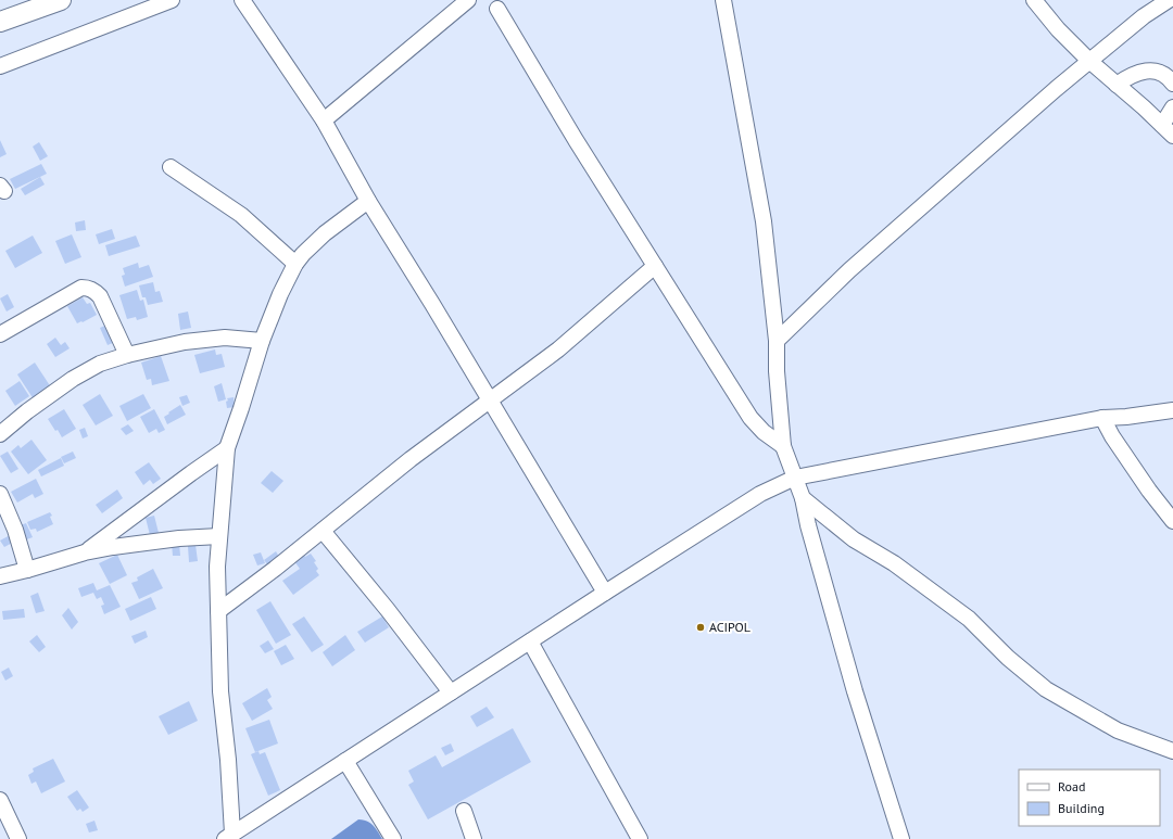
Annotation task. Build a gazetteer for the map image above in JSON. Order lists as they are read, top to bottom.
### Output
{
  "places": ["ACIPOL"],
  "legend": ["Road", "Building"]
}
